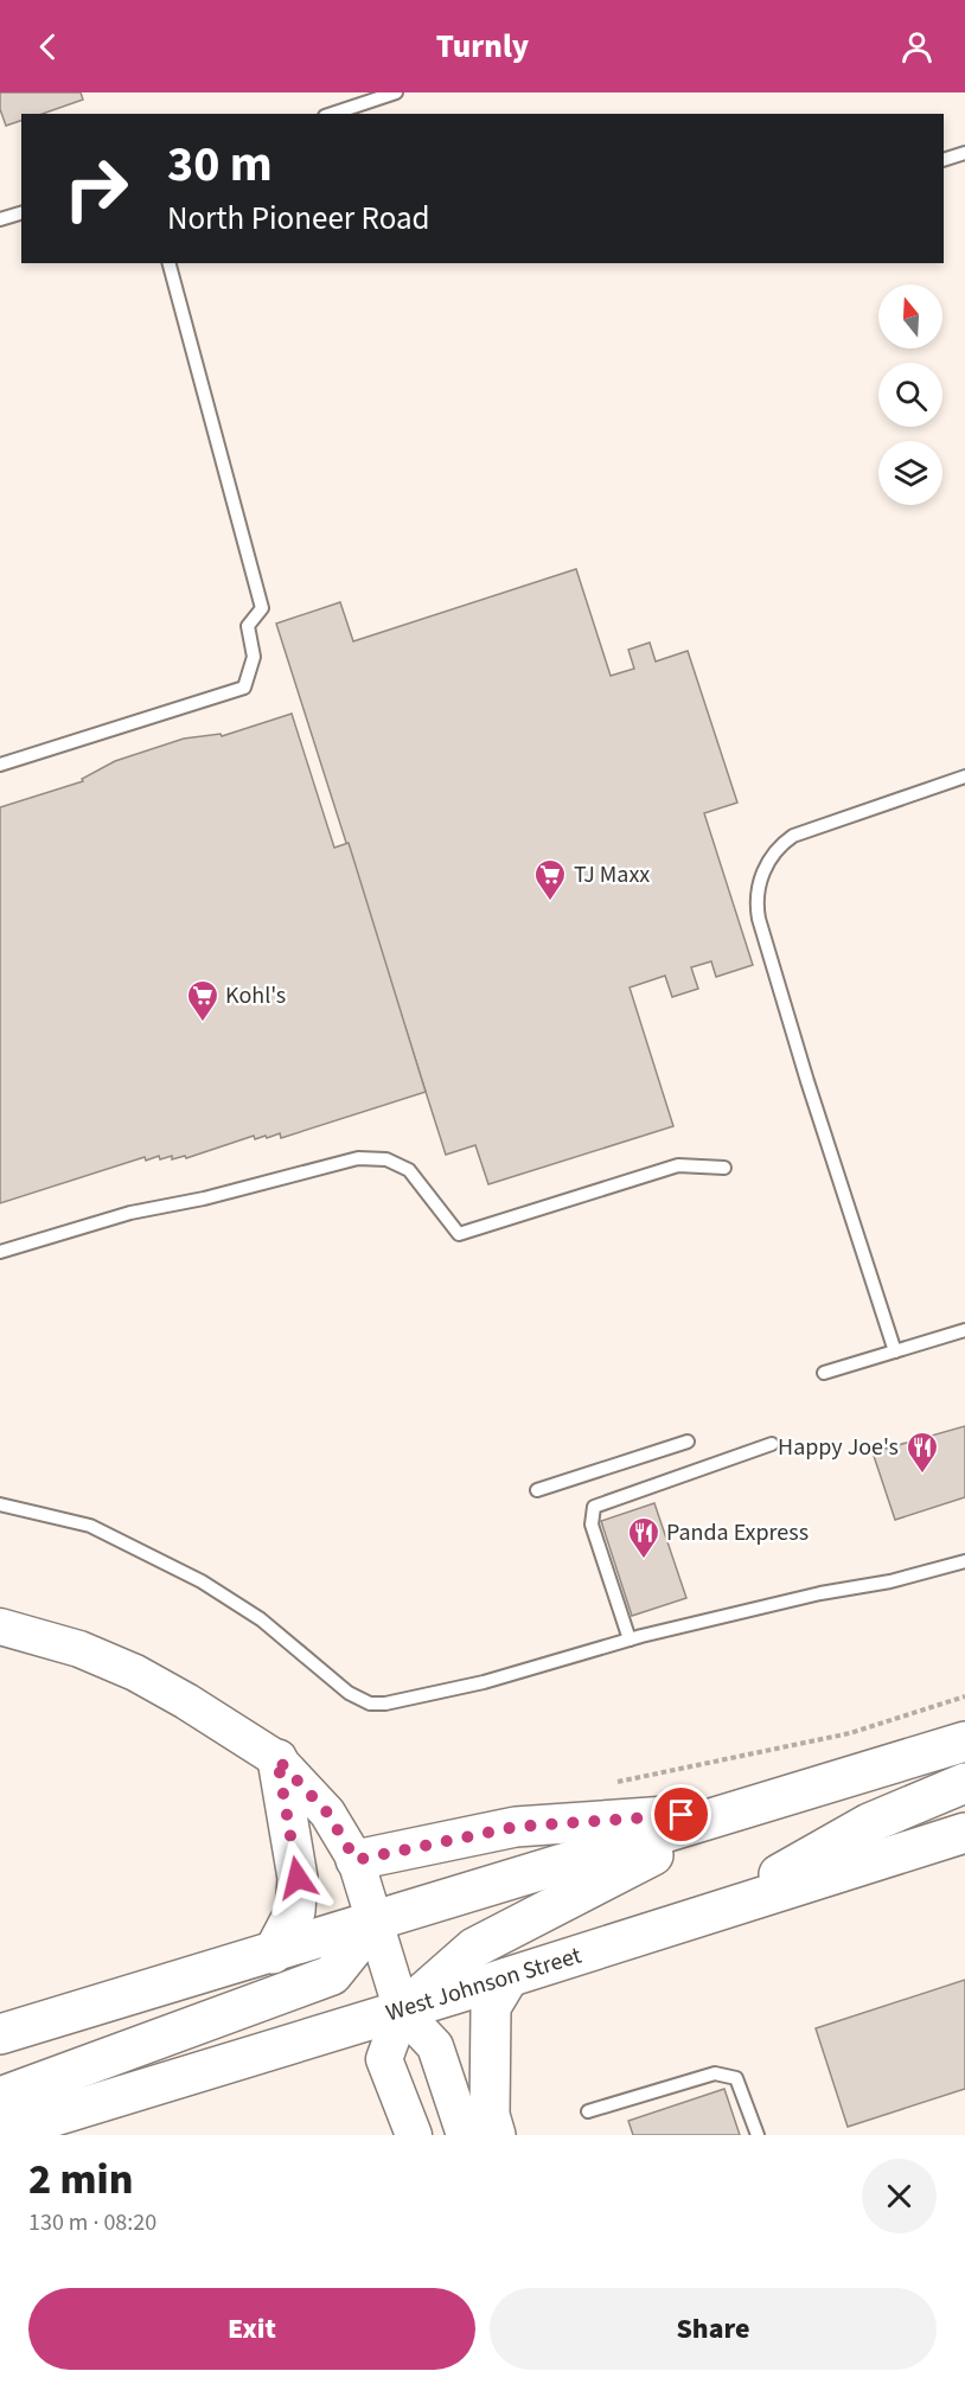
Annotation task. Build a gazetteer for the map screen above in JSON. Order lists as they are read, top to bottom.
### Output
{
  "streets": {
    "main road": ["West Johnson Street"]
  },
  "places": {
    "supermarket": ["TJ Maxx", "Kohl's"],
    "restaurant": ["Happy Joe's", "Panda Express"]
  },
  "north": "top",
  "page": {
    "header": "Turnly",
    "turn": ["30 m", "North Pioneer Road"],
    "heading": ["2 min", "130 m · 08:20"],
    "buttons": ["Exit", "Share"]
  }
}
